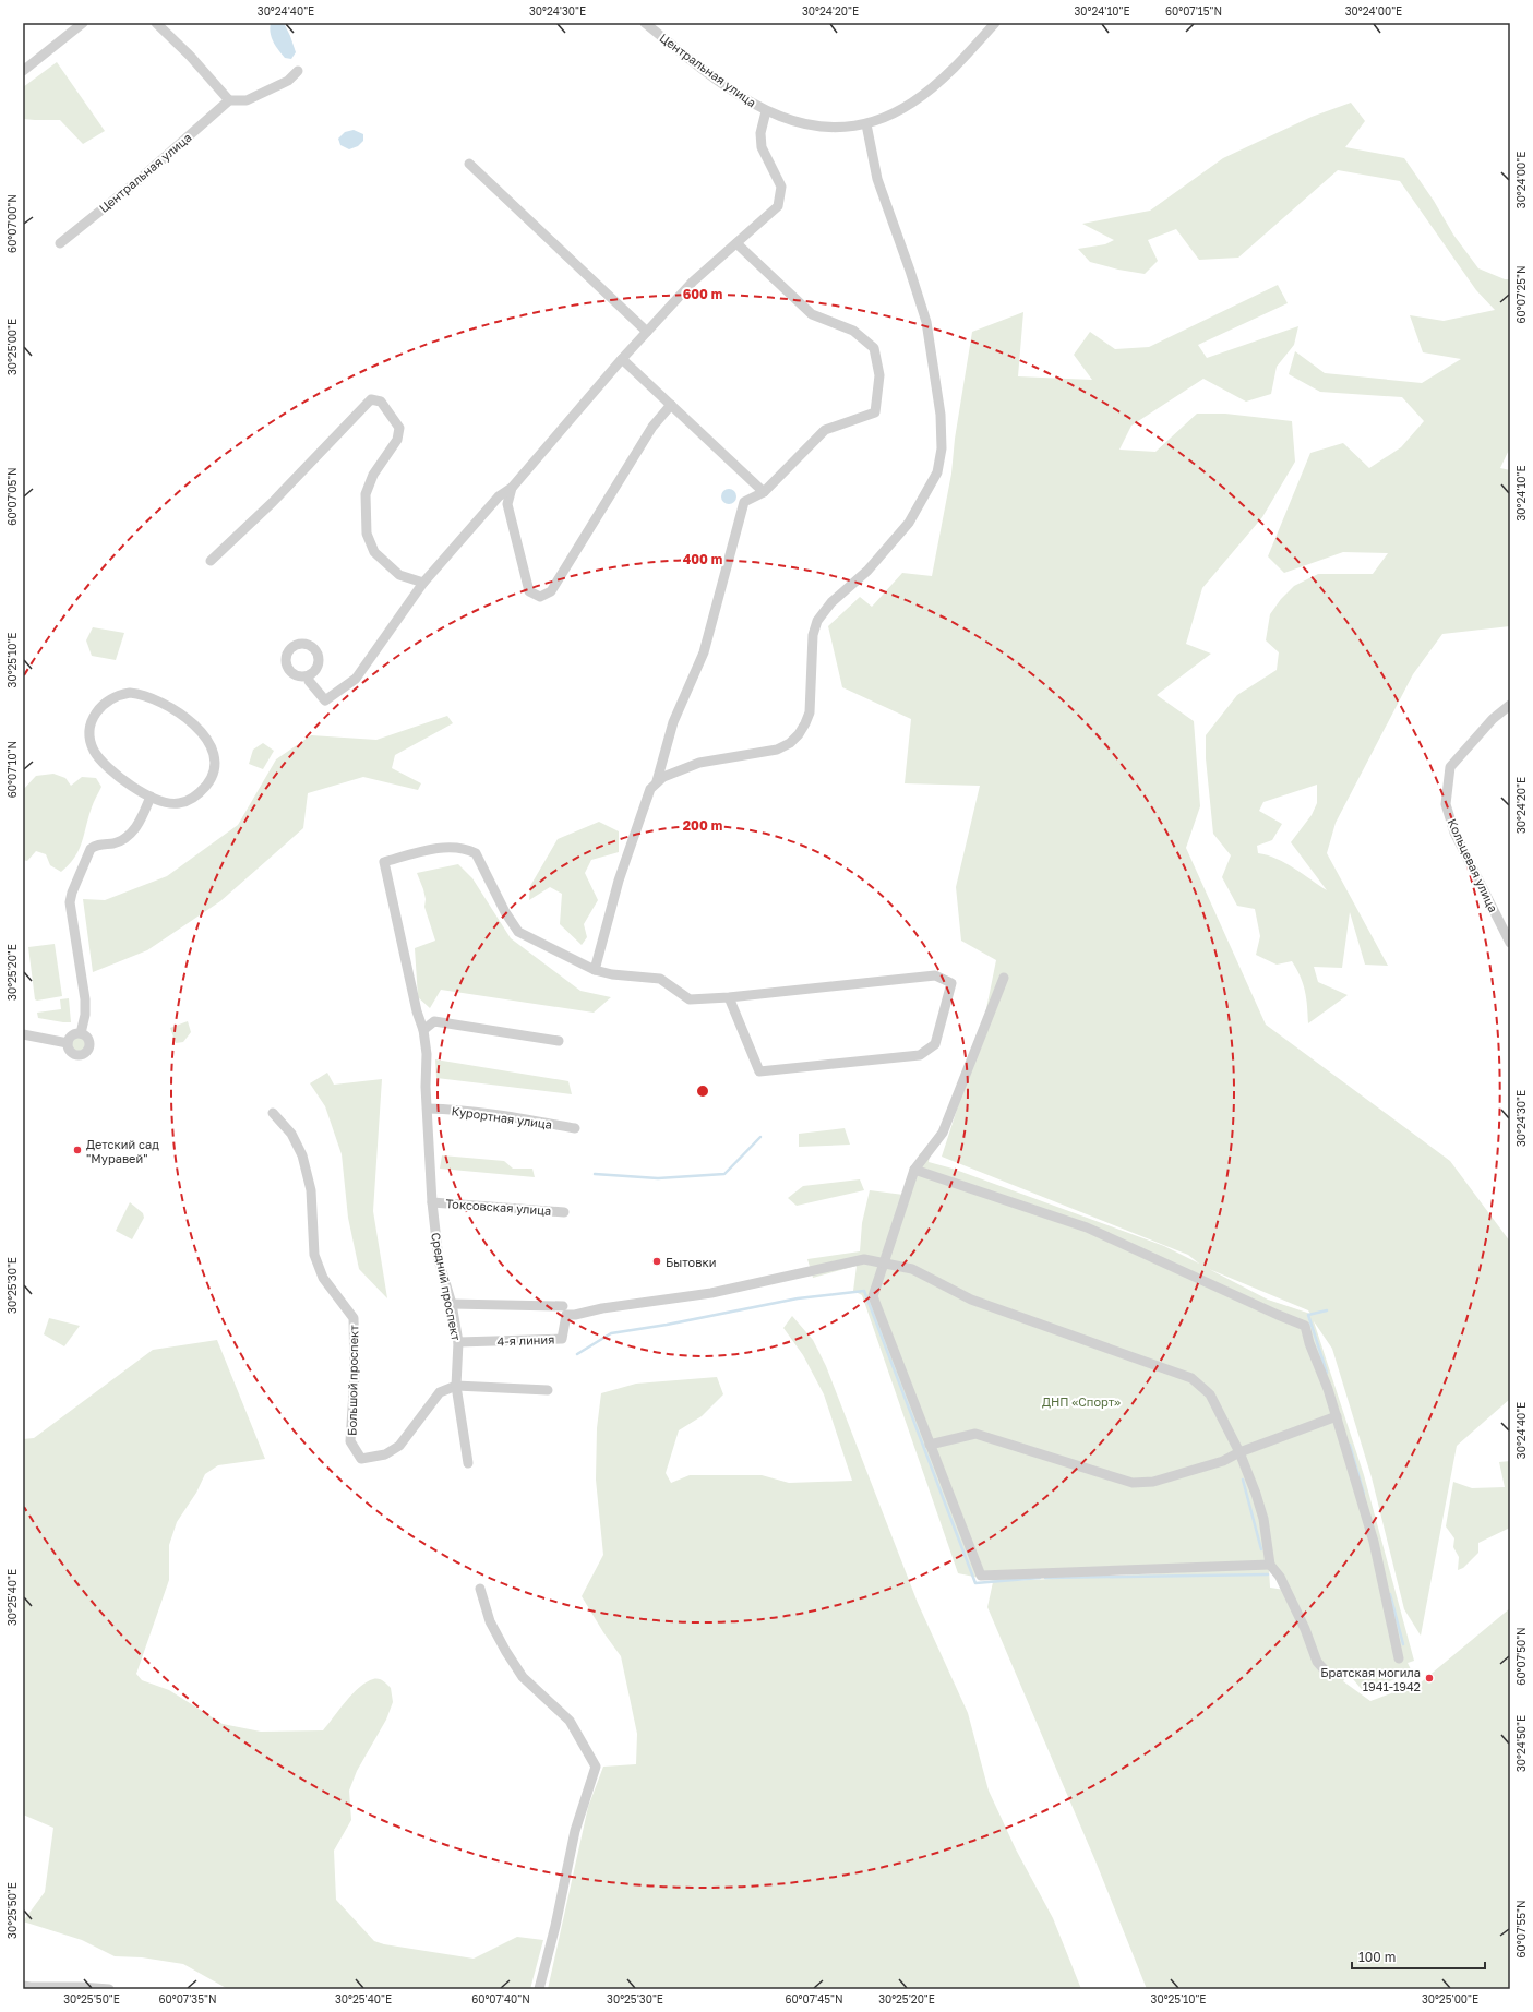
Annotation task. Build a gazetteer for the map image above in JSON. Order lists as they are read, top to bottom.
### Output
{
  "streets": {
    "street": [
      "Центральная улица",
      "Кольцевая улица",
      "Курортная улица",
      "Токсовская улица",
      "Средний проспект",
      "4-я линия",
      "Большой проспект"
    ]
  },
  "crossings": [
    ["Курортная улица", "Средний проспект"],
    ["Токсовская улица", "Средний проспект"],
    ["Средний проспект", "4-я линия"],
    ["Средний проспект", "Большой проспект"]
  ],
  "parks": ["ДНП «Спорт»"],
  "places": ["Детский сад \"Муравей\"", "Бытовки", "Братская могила 1941-1942"],
  "scale_bar": "100 m",
  "coordinates": [
    "30°24'40\"E",
    "30°24'30\"E",
    "30°24'20\"E",
    "30°24'10\"E",
    "60°07'15\"N",
    "30°24'00\"E",
    "60°07'00\"N",
    "60°07'25\"N",
    "30°25'00\"E",
    "60°07'05\"N",
    "30°25'10\"E",
    "60°07'10\"N",
    "30°25'20\"E",
    "30°25'30\"E",
    "30°25'40\"E",
    "60°07'50\"N",
    "30°24'50\"E",
    "30°25'50\"E",
    "60°07'55\"N",
    "60°07'35\"N",
    "60°07'40\"N",
    "60°07'45\"N"
  ],
  "rings": ["600 m", "400 m", "200 m"]
}
